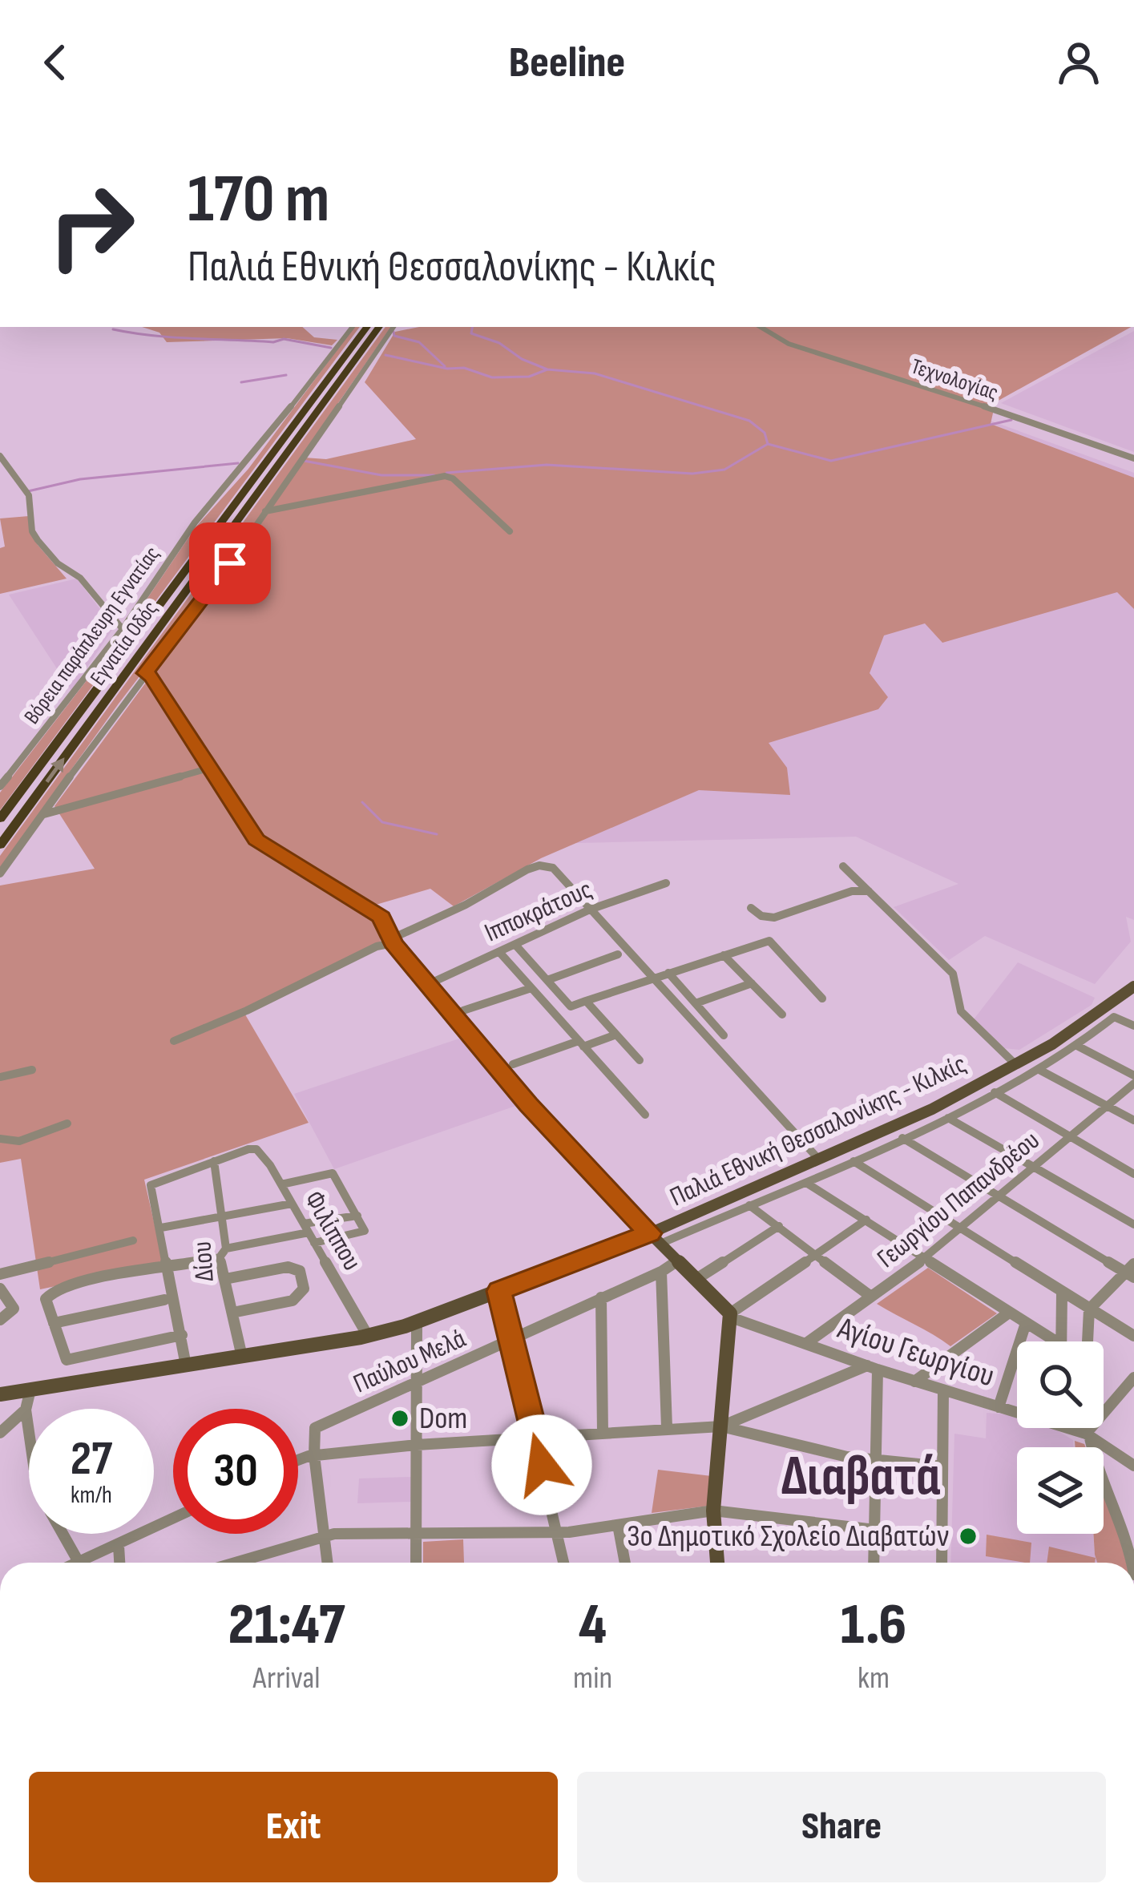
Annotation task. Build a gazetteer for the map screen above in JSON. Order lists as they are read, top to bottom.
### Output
{
  "streets": {
    "highway": ["Εγνατία Οδός"],
    "main road": ["Παλιά Εθνική Θεσσαλονίκης - Κιλκίς"],
    "street": [
      "Τεχνολογίας",
      "Βόρεια παράπλευρη Εγνατίας",
      "Ιπποκράτους",
      "Γεωργίου Παπανδρέου",
      "Φιλίππου",
      "Δίου",
      "Αγίου Γεωργίου",
      "Παύλου Μελά"
    ]
  },
  "crossings": [
    ["Παλιά Εθνική Θεσσαλονίκης - Κιλκίς", "Φιλίππου"],
    ["Παλιά Εθνική Θεσσαλονίκης - Κιλκίς", "Δίου"],
    ["Γεωργίου Παπανδρέου", "Αγίου Γεωργίου"],
    ["Φιλίππου", "Δίου"]
  ],
  "districts": ["Διαβατά"],
  "places": ["Dom", "3ο Δημοτικό Σχολείο Διαβατών"],
  "page": {
    "header": "Beeline",
    "turn": ["170 m", "Παλιά Εθνική Θεσσαλονίκης - Κιλκίς"],
    "speed": "27 km/h",
    "limit": "30",
    "eta": [
      "21:47",
      "Arrival",
      "4",
      "min",
      "1.6",
      "km"
    ],
    "buttons": ["Exit", "Share"]
  }
}
